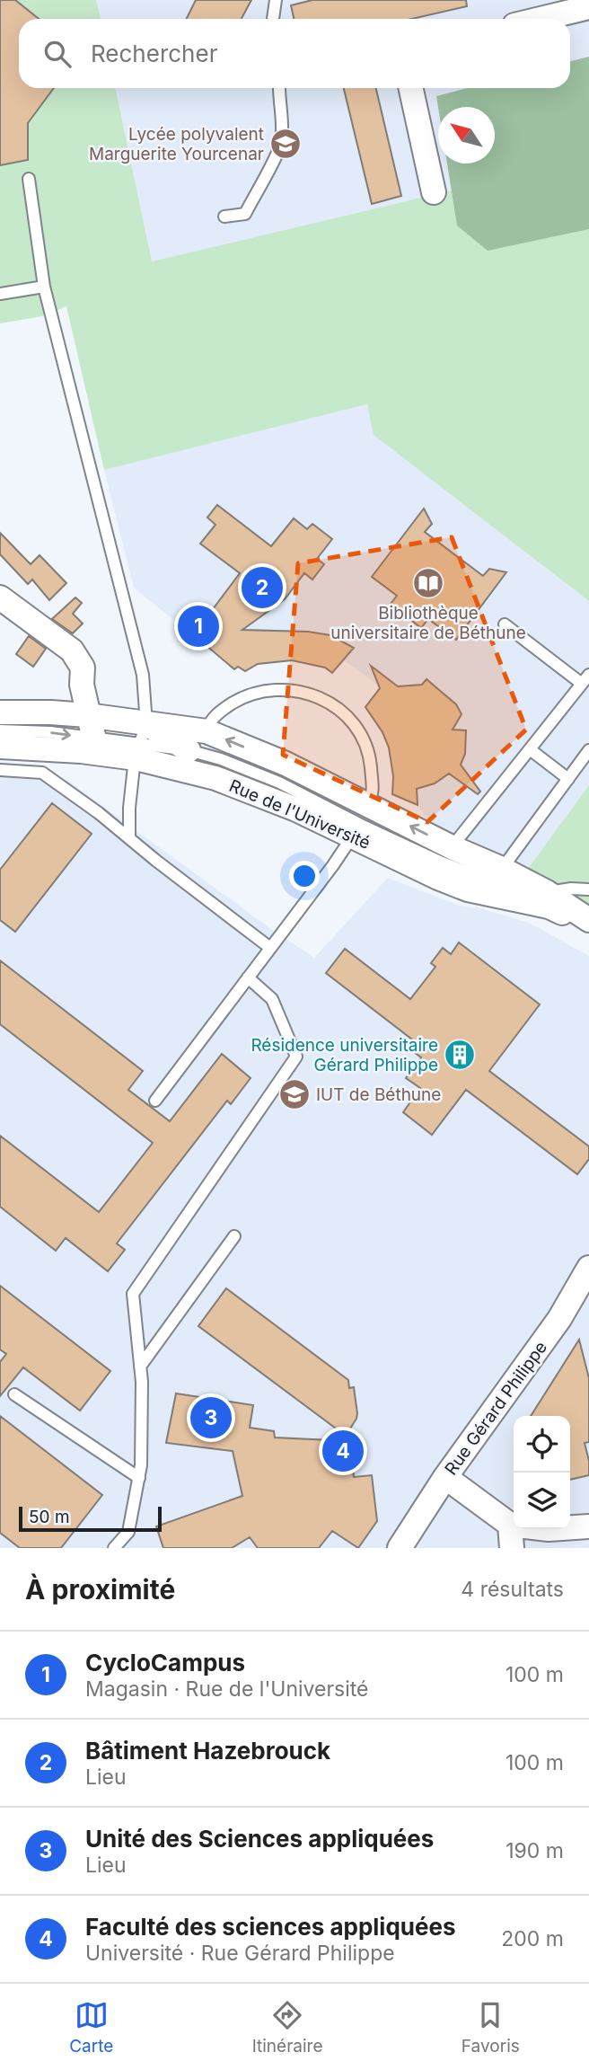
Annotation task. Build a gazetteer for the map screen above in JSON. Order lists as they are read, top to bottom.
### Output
{
  "streets": {
    "street": ["Rue de l'Université", "Rue Gérard Philippe"]
  },
  "places": {
    "school or university": ["Lycée polyvalent Marguerite Yourcenar", "IUT de Béthune"],
    "library": ["Bibliothèque universitaire de Béthune"],
    "building": ["Résidence universitaire Gérard Philippe"]
  },
  "scale_bar": "50 m",
  "north": "top left",
  "page": {
    "search": "Rechercher",
    "pins": [
      "2",
      "1",
      "3",
      "4"
    ],
    "scale": "50 m",
    "heading": ["À proximité", "4 résultats"],
    "list": [
      {
        "mark": "1",
        "name": "CycloCampus",
        "note": "Magasin · Rue de l'Université",
        "value": "100 m"
      },
      {
        "mark": "2",
        "name": "Bâtiment Hazebrouck",
        "note": "Lieu",
        "value": "100 m"
      },
      {
        "mark": "3",
        "name": "Unité des Sciences appliquées",
        "note": "Lieu",
        "value": "190 m"
      },
      {
        "mark": "4",
        "name": "Faculté des sciences appliquées",
        "note": "Université · Rue Gérard Philippe",
        "value": "200 m"
      }
    ],
    "nav": ["Carte", "Itinéraire", "Favoris"]
  }
}
